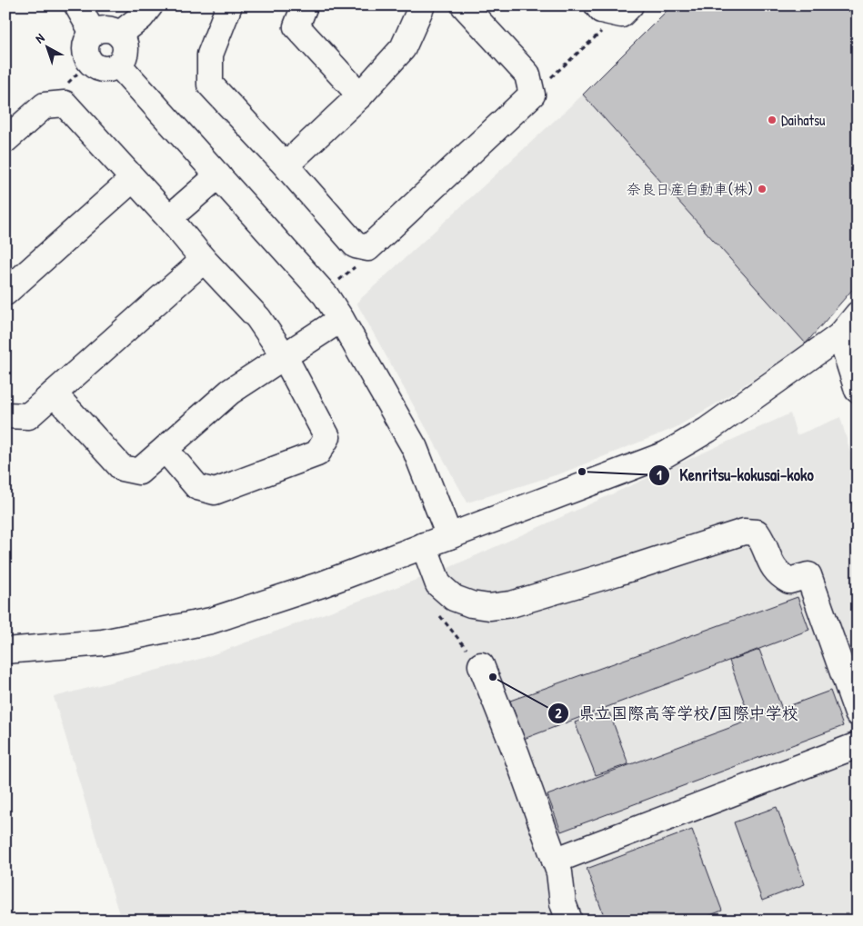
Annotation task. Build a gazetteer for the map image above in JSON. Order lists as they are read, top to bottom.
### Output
{
  "places": [
    "Daihatsu",
    "奈良日産自動車(株)",
    "Kenritsu-kokusai-koko",
    "県立国際高等学校/国際中学校"
  ],
  "north": "top left"
}
